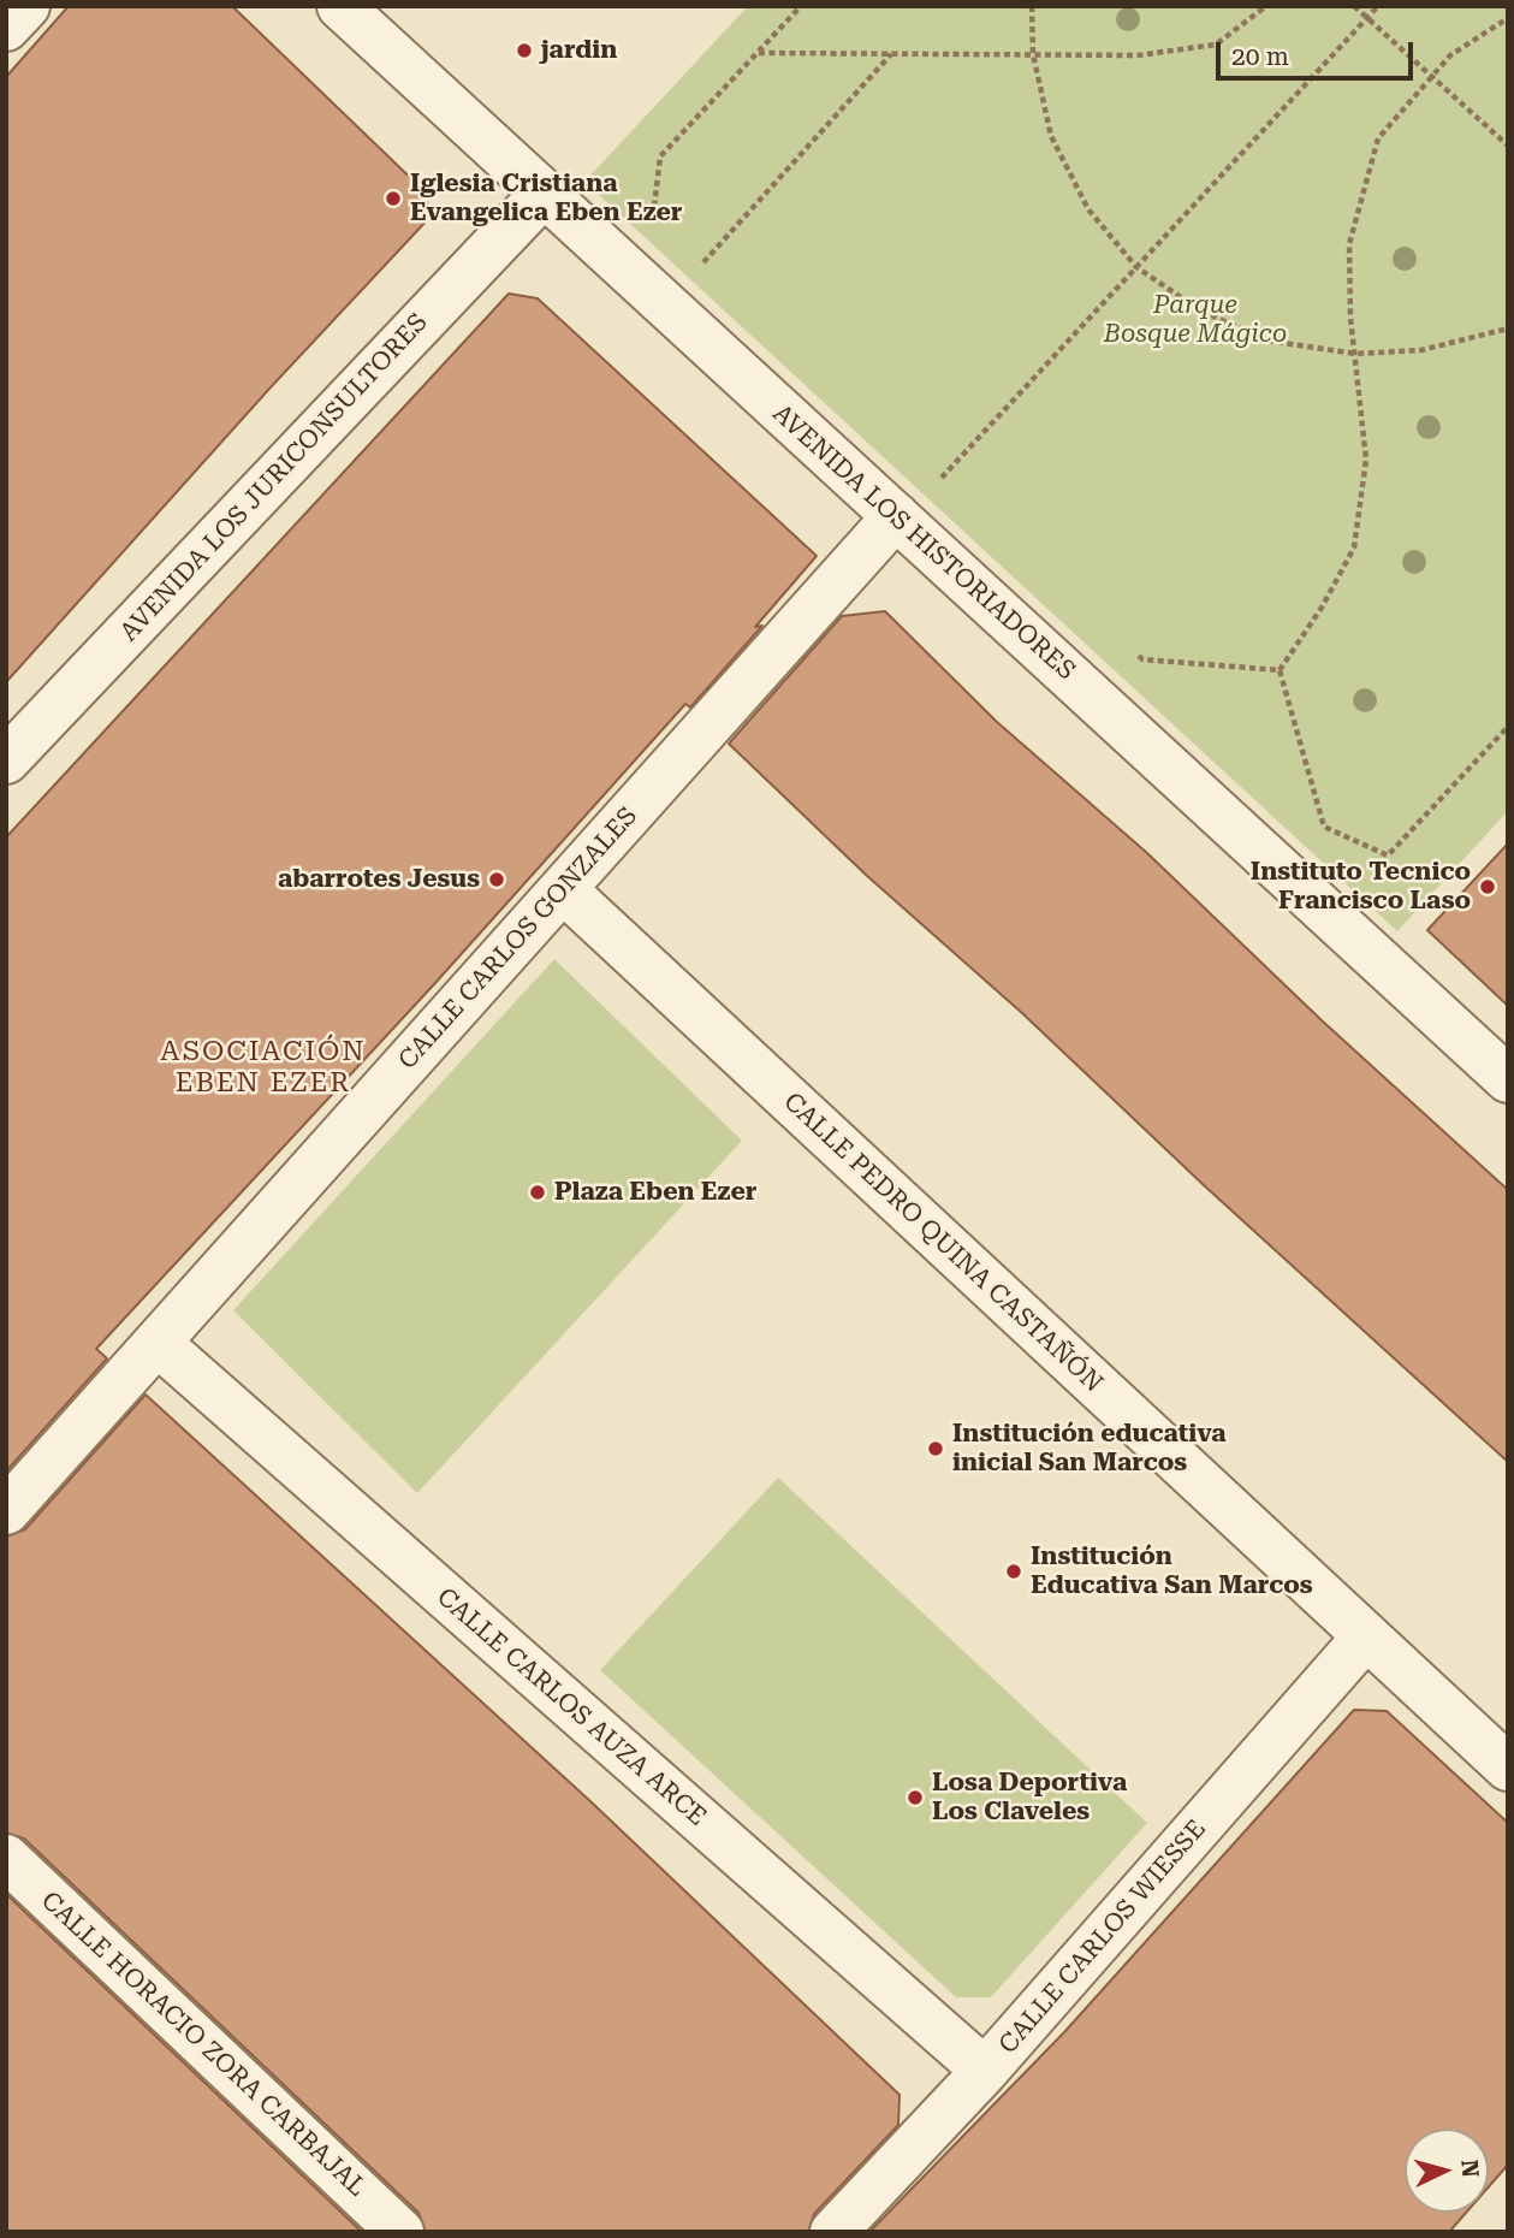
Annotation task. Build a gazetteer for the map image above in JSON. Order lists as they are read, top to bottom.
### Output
{
  "streets": {
    "street": [
      "AVENIDA LOS JURICONSULTORES",
      "AVENIDA LOS HISTORIADORES",
      "CALLE CARLOS GONZALES",
      "CALLE PEDRO QUINA CASTAÑÓN",
      "CALLE CARLOS AUZA ARCE",
      "CALLE CARLOS WIESSE",
      "CALLE HORACIO ZORA CARBAJAL"
    ]
  },
  "crossings": [
    ["AVENIDA LOS JURICONSULTORES", "AVENIDA LOS HISTORIADORES"],
    ["AVENIDA LOS HISTORIADORES", "CALLE CARLOS GONZALES"],
    ["CALLE CARLOS GONZALES", "CALLE PEDRO QUINA CASTAÑÓN"],
    ["CALLE CARLOS GONZALES", "CALLE CARLOS AUZA ARCE"],
    ["CALLE PEDRO QUINA CASTAÑÓN", "CALLE CARLOS WIESSE"],
    ["CALLE CARLOS AUZA ARCE", "CALLE CARLOS WIESSE"]
  ],
  "districts": ["ASOCIACIÓN EBEN EZER"],
  "parks": ["Parque Bosque Mágico"],
  "places": [
    "jardin",
    "Iglesia Cristiana Evangelica Eben Ezer",
    "abarrotes Jesus",
    "Instituto Tecnico Francisco Laso",
    "Plaza Eben Ezer",
    "Institución educativa inicial San Marcos",
    "Institución Educativa San Marcos",
    "Losa Deportiva Los Claveles"
  ],
  "scale_bar": "20 m",
  "north": "right"
}
